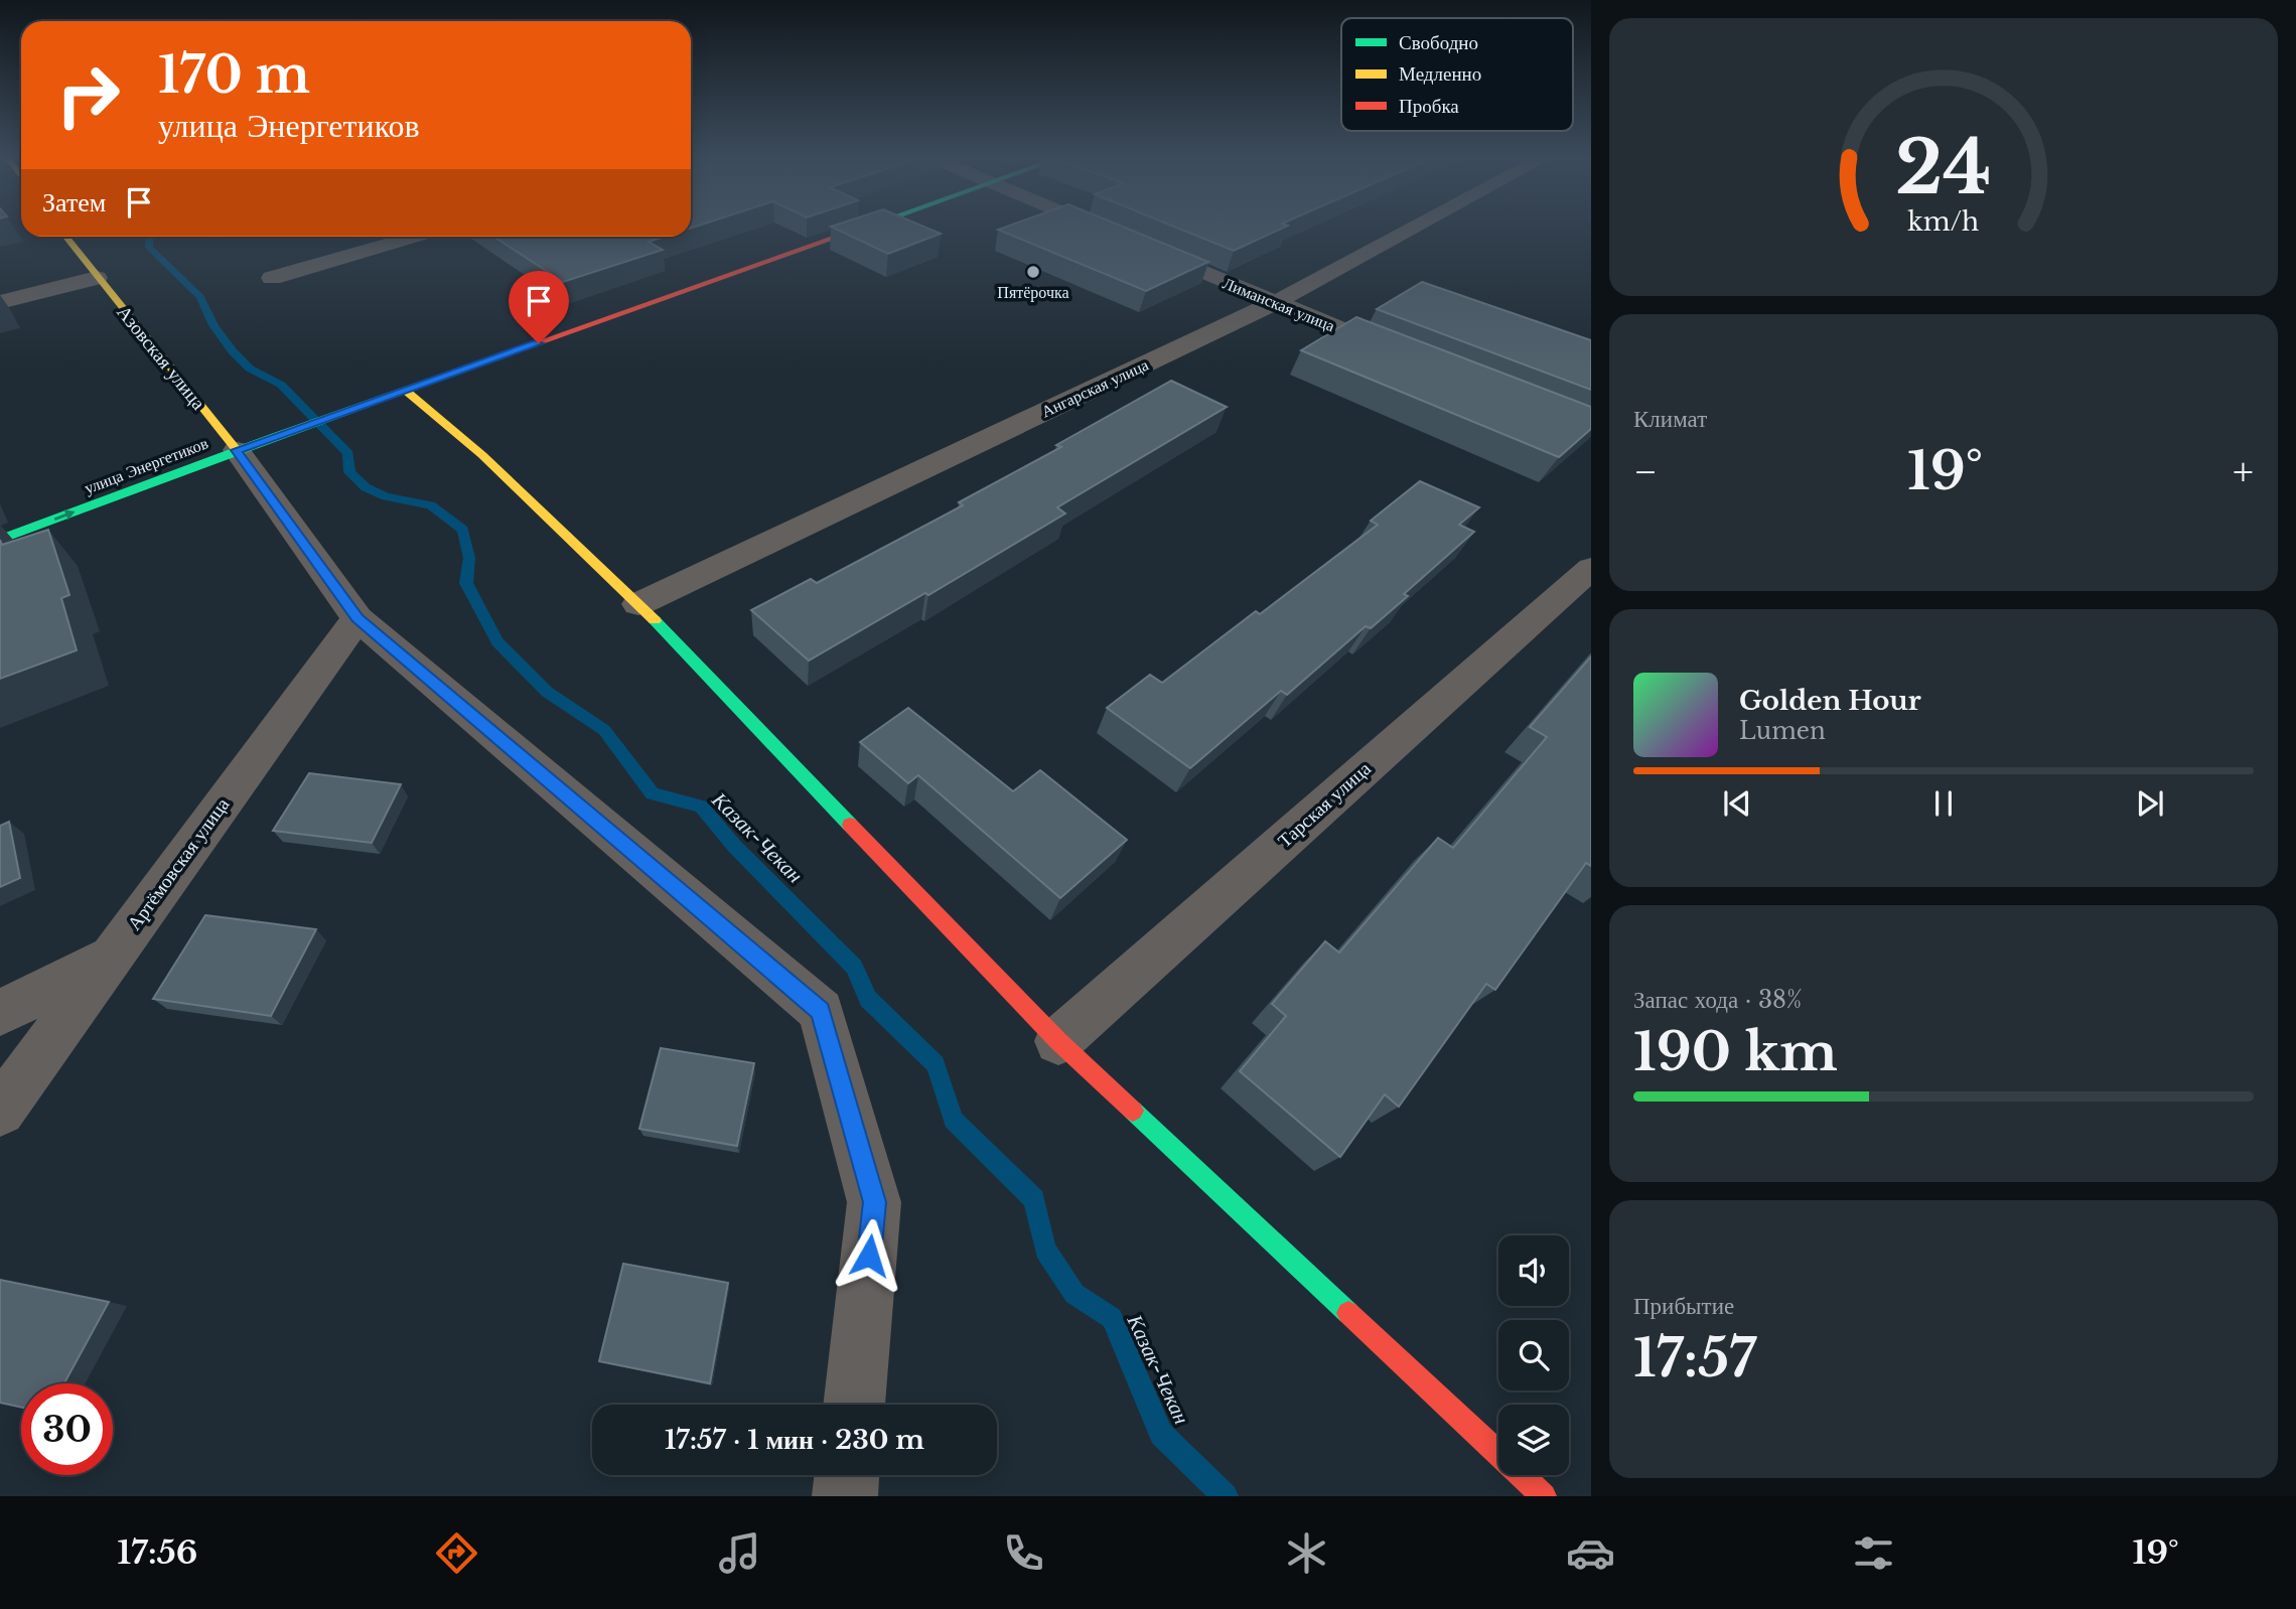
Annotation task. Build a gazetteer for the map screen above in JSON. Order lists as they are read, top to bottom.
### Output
{
  "streets": {
    "main road": ["Азовская улица", "улица Энергетиков"],
    "street": [
      "Лиманская улица",
      "Ангарская улица",
      "Тарская улица",
      "Артёмовская улица"
    ]
  },
  "crossings": [
    ["Лиманская улица", "Ангарская улица"],
    ["Азовская улица", "улица Энергетиков"],
    ["Азовская улица", "Артёмовская улица"]
  ],
  "water": ["Казак-Чекан"],
  "places": ["Пятёрочка"],
  "legend": ["Свободно", "Медленно", "Пробка"],
  "page": {
    "turn": ["170 m", "улица Энергетиков"],
    "then": "Затем",
    "tile": [
      "Климат",
      ["Запас хода · 38%", "190 km"],
      ["Прибытие", "17:57"]
    ],
    "heat": ["−", "19°", "+"],
    "song": ["Golden Hour", "Lumen"],
    "limit": "30",
    "trip": "17:57 · 1 мин · 230 m",
    "tabs": ["17:56", "19°"],
    "gauge": ["24", "km/h"]
  }
}
